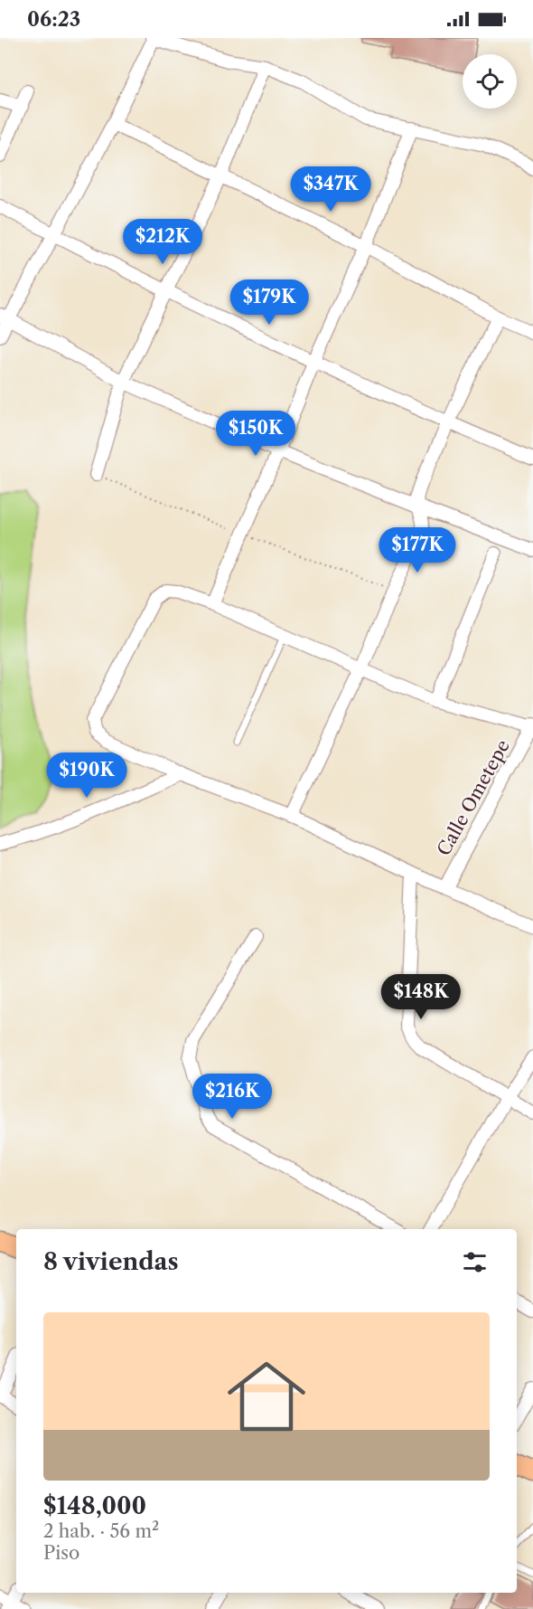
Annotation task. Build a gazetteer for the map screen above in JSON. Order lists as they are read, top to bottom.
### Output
{
  "streets": {
    "street": ["Calle Ometepe"]
  },
  "page": {
    "status": "06:23",
    "price": [
      "$347K",
      "$212K",
      "$179K",
      "$150K",
      "$177K",
      "$190K",
      "$148K",
      "$216K"
    ],
    "heading": "8 viviendas",
    "list": [
      {
        "name": "$148,000",
        "note": "2 hab. · 56 m² · Piso"
      }
    ]
  }
}
